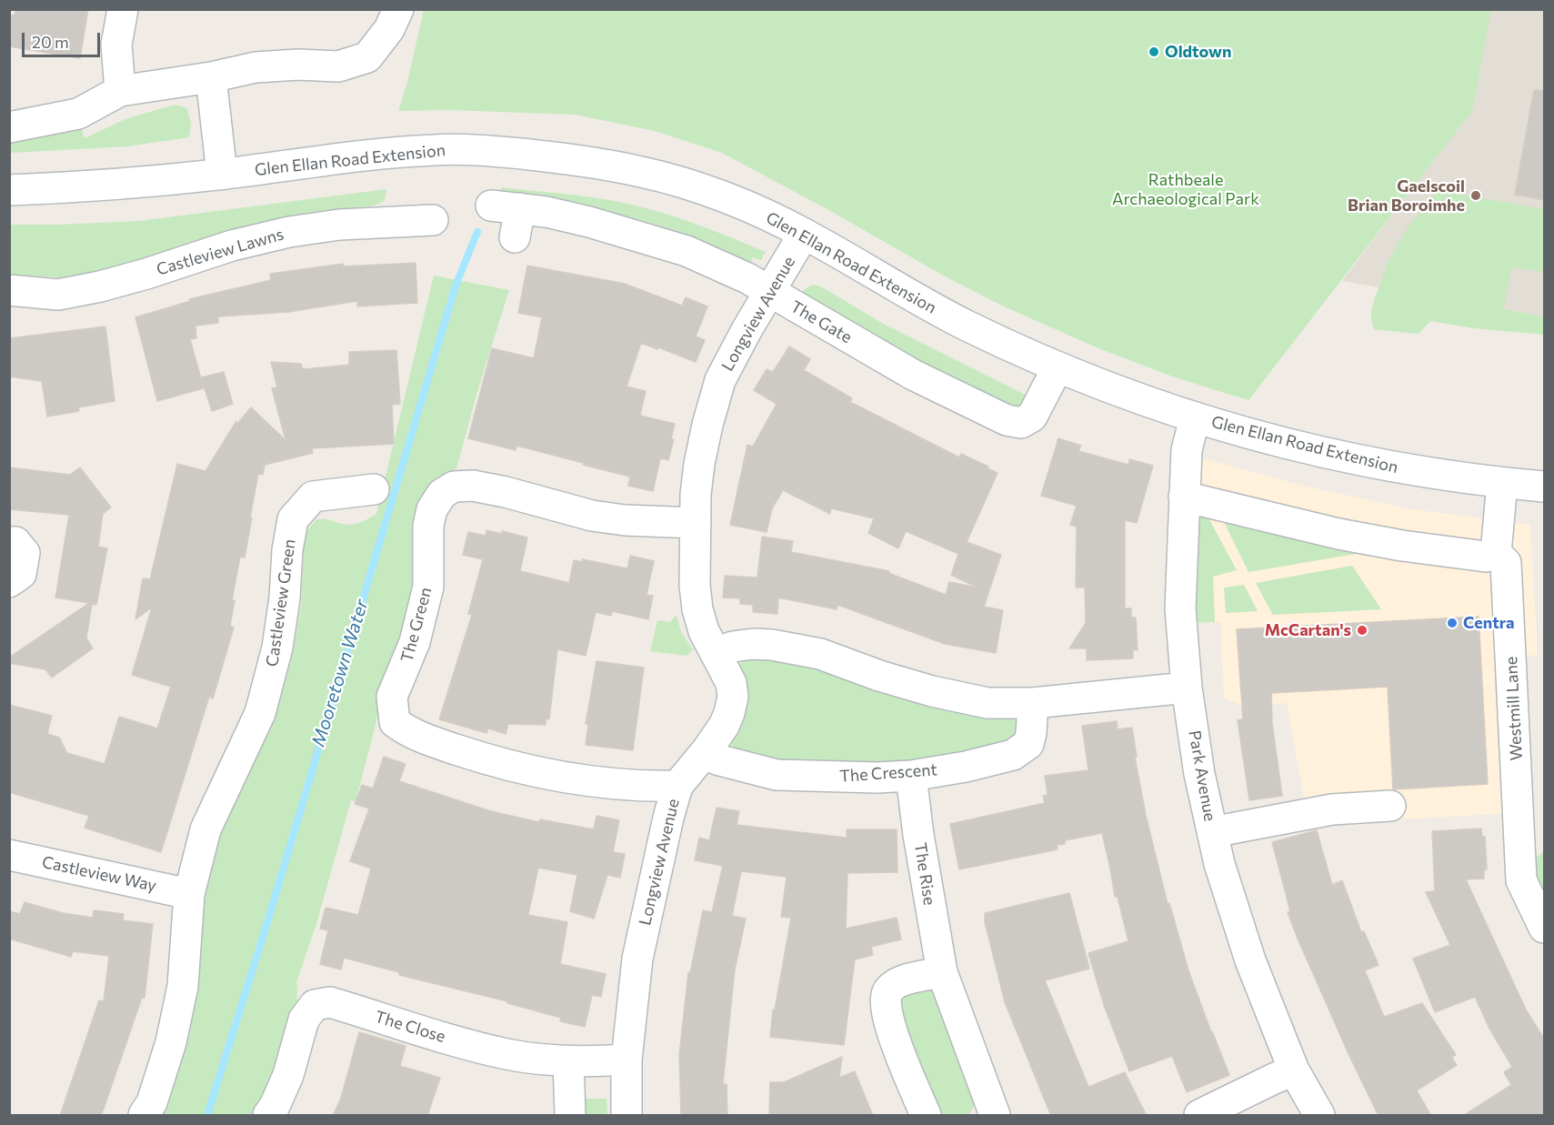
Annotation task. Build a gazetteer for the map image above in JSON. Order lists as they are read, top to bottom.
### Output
{
  "streets": {
    "street": [
      "Glen Ellan Road Extension",
      "Castleview Lawns",
      "Longview Avenue",
      "The Gate",
      "Castleview Green",
      "The Green",
      "Westmill Lane",
      "The Crescent",
      "Park Avenue",
      "Castleview Way",
      "The Rise",
      "The Close"
    ]
  },
  "crossings": [
    ["Glen Ellan Road Extension", "Longview Avenue"],
    ["Glen Ellan Road Extension", "The Gate"],
    ["Glen Ellan Road Extension", "Park Avenue"],
    ["Longview Avenue", "The Gate"],
    ["Longview Avenue", "The Green"],
    ["Longview Avenue", "The Crescent"],
    ["Longview Avenue", "The Close"],
    ["Castleview Green", "Castleview Way"],
    ["The Crescent", "The Rise"]
  ],
  "water": ["Mooretown Water"],
  "parks": ["Rathbeale Archaeological Park"],
  "places": [
    "Oldtown",
    "Gaelscoil Brian Boroimhe",
    "Centra",
    "McCartan's"
  ],
  "scale_bar": "20 m"
}
